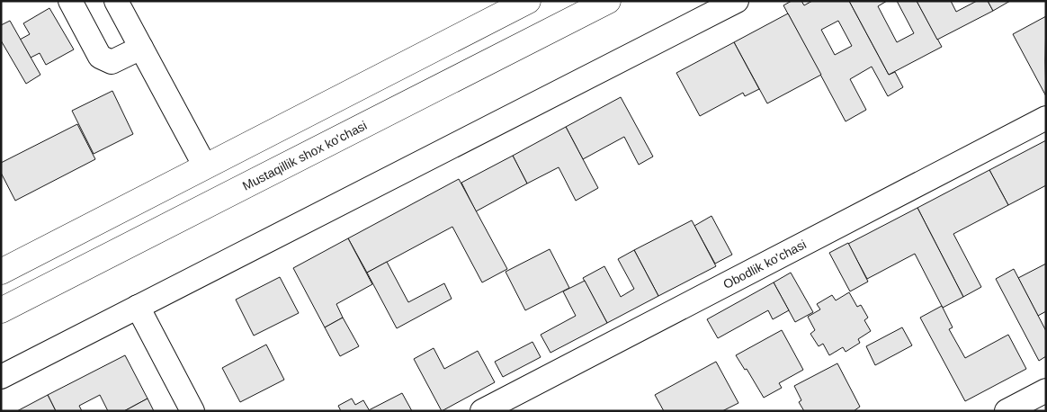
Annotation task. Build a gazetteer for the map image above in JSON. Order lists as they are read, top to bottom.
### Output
{
  "streets": {
    "main road": ["Mustaqillik shox ko'chasi"],
    "street": ["Obodlik ko'chasi"]
  }
}
